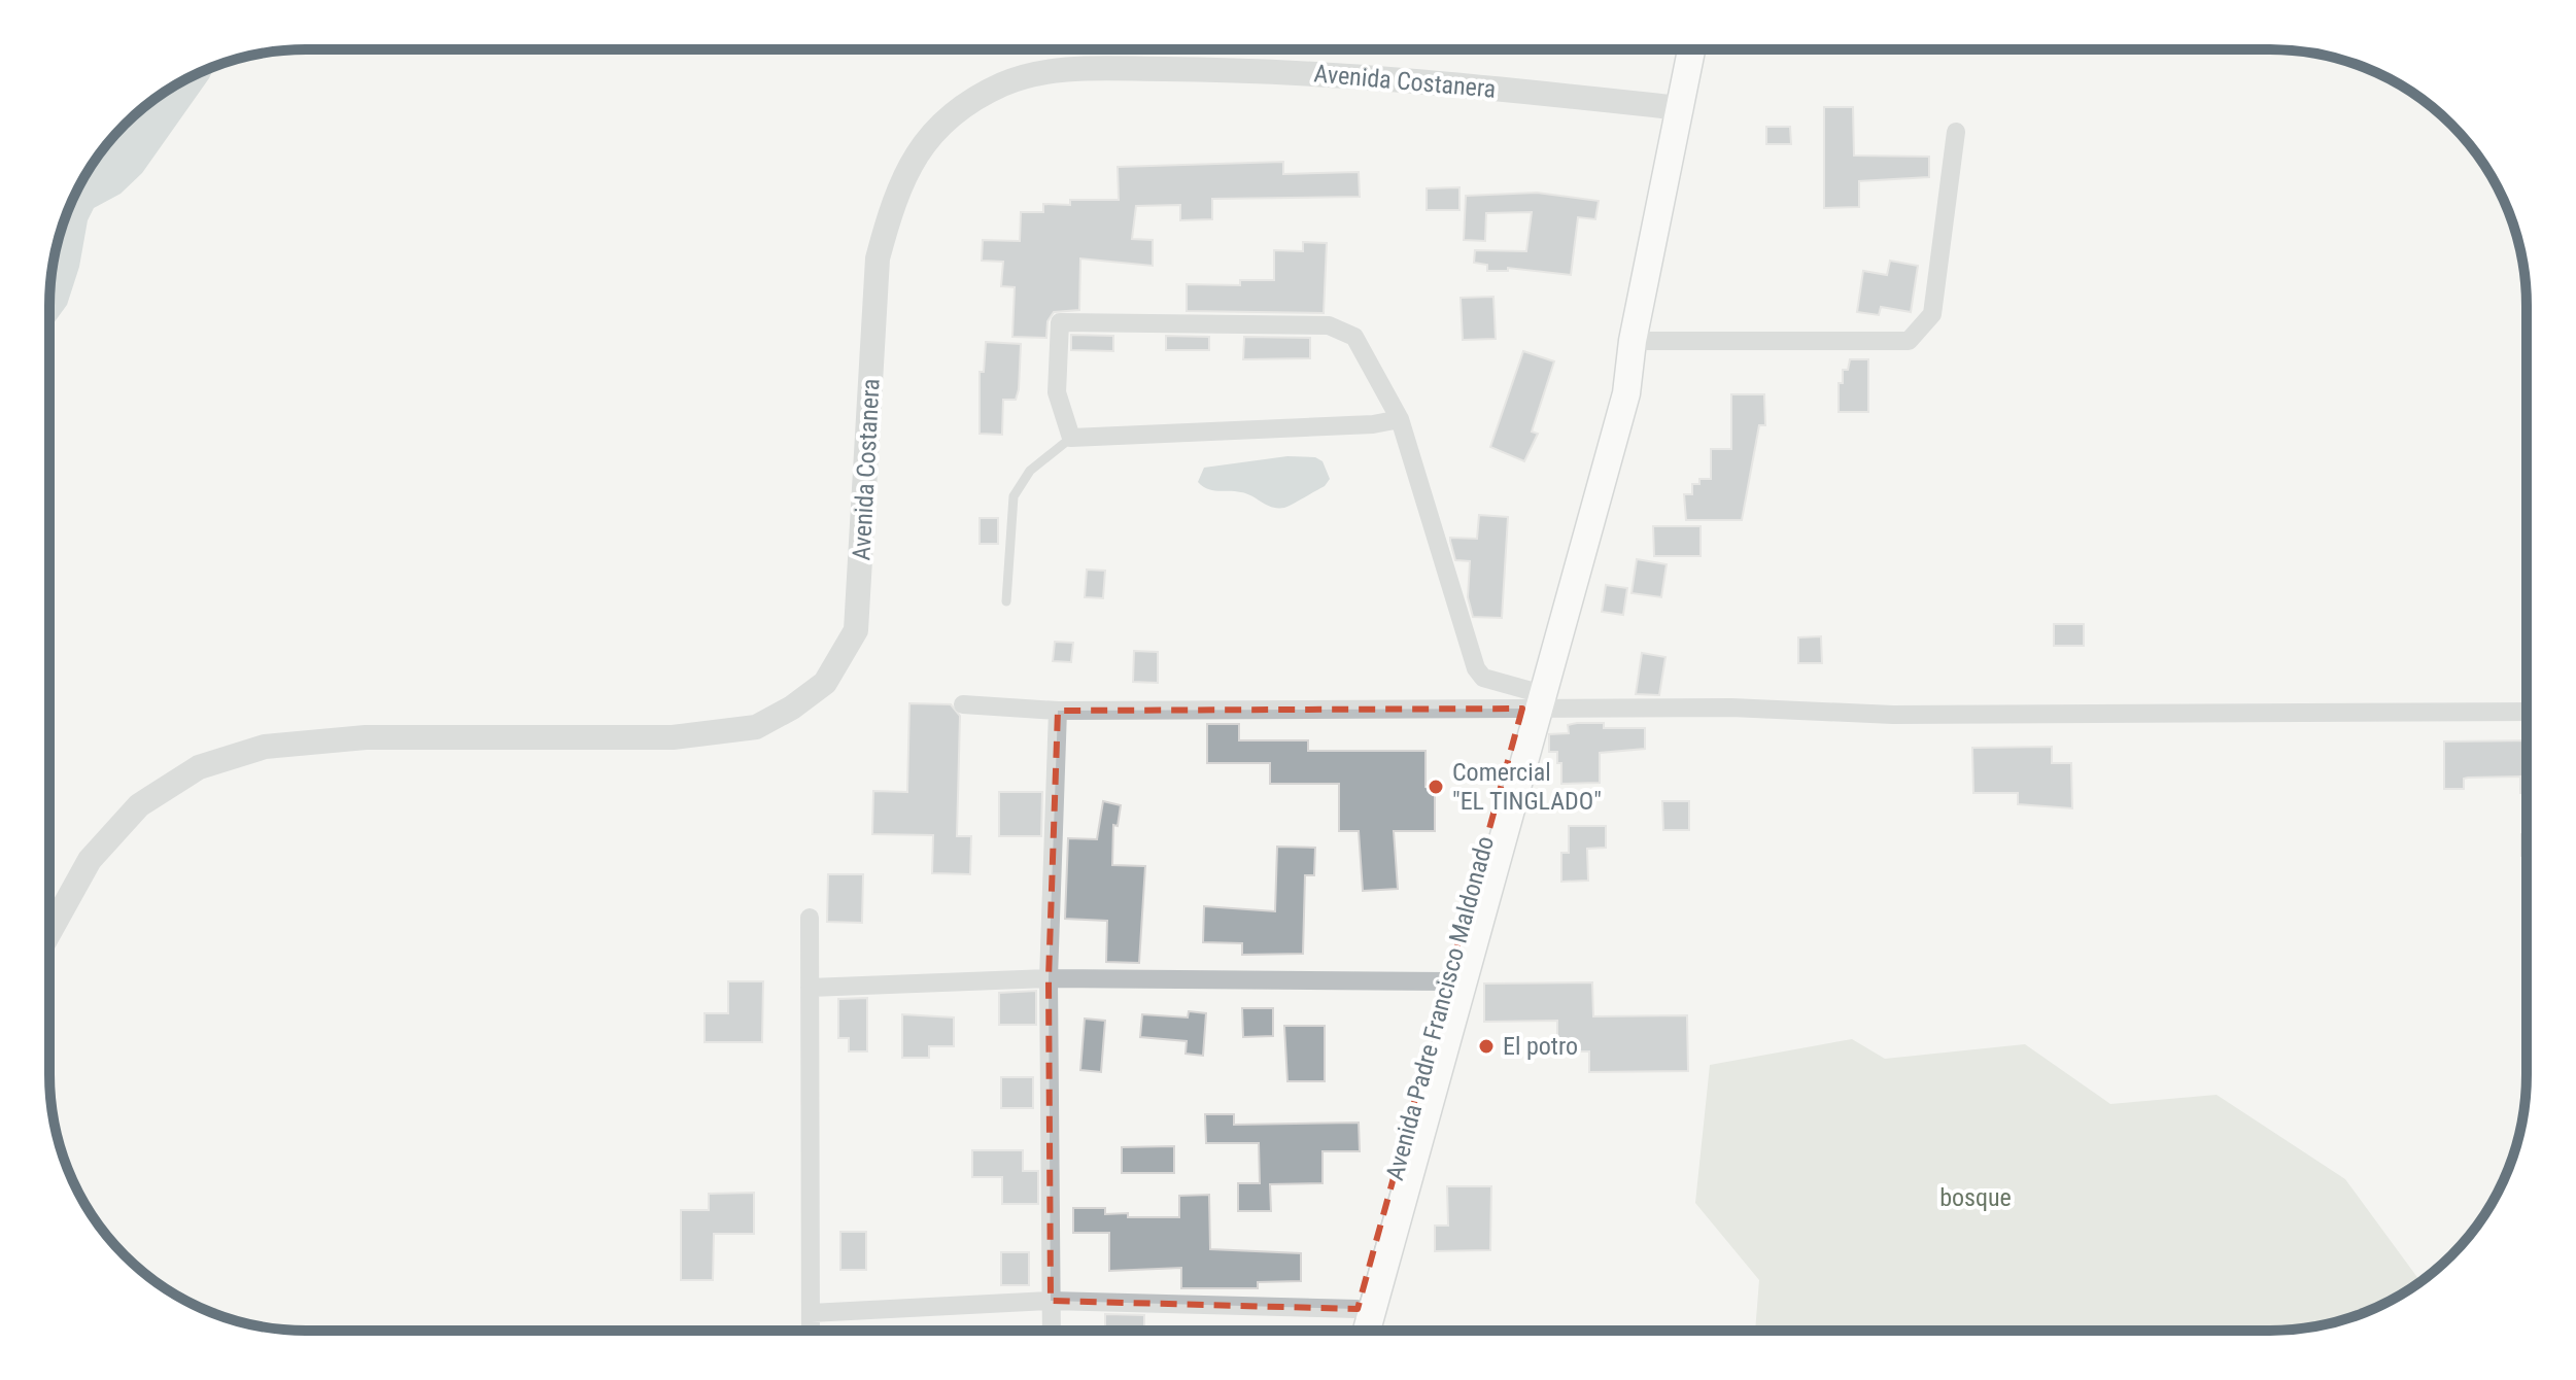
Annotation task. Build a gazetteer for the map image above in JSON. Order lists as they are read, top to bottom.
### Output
{
  "streets": {
    "main road": ["Avenida Padre Francisco Maldonado"],
    "street": ["Avenida Costanera"]
  },
  "crossings": [
    ["Avenida Costanera", "Avenida Padre Francisco Maldonado"]
  ],
  "parks": ["bosque"],
  "places": ["Comercial \"EL TINGLADO\"", "El potro"]
}
